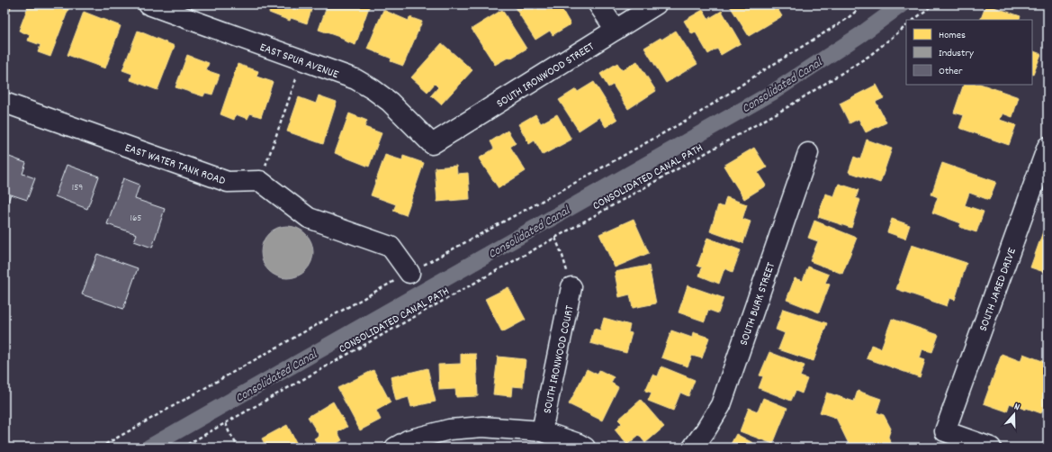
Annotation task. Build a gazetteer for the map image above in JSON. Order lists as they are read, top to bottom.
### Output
{
  "streets": {
    "street": [
      "EAST SPUR AVENUE",
      "SOUTH IRONWOOD STREET",
      "EAST WATER TANK ROAD",
      "SOUTH JARED DRIVE",
      "SOUTH BURK STREET",
      "SOUTH IRONWOOD COURT"
    ],
    "path": ["CONSOLIDATED CANAL PATH"]
  },
  "crossings": [
    ["EAST SPUR AVENUE", "SOUTH IRONWOOD STREET"]
  ],
  "water": ["Consolidated Canal"],
  "house_numbers": ["159", "165"],
  "legend": ["Homes", "Industry", "Other"],
  "north": "top"
}
